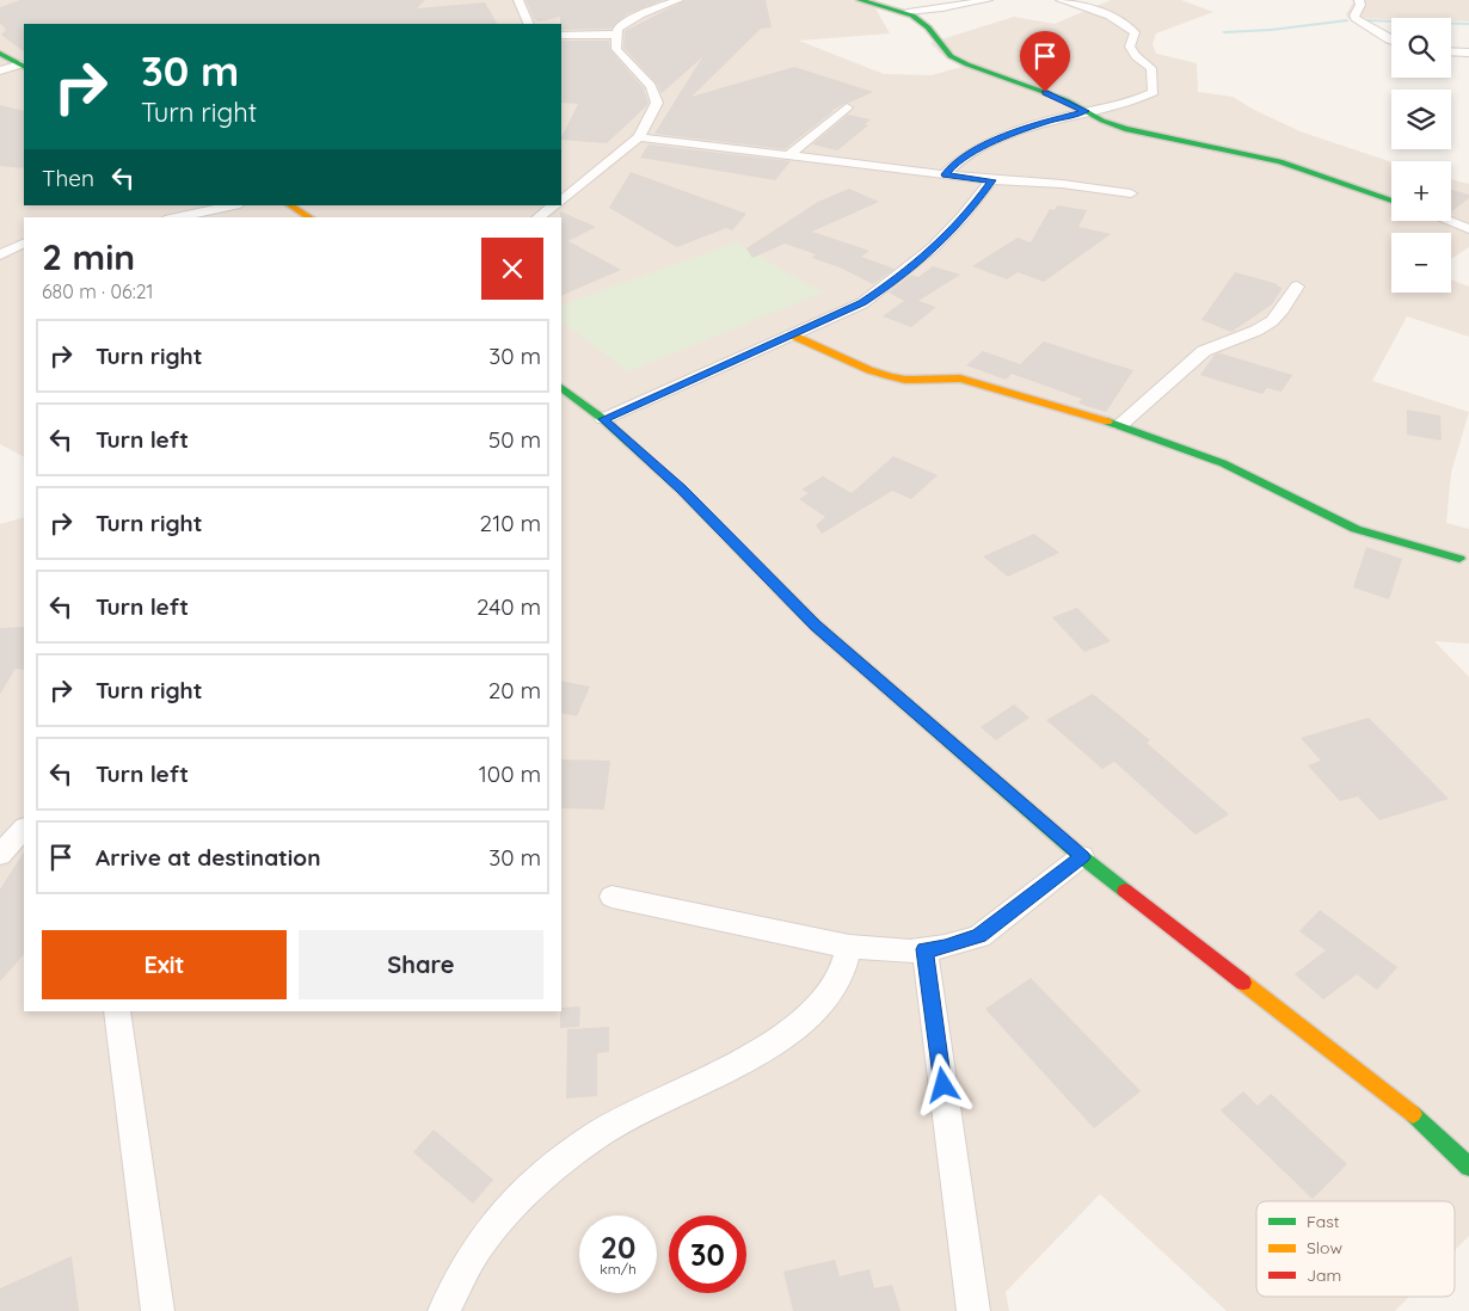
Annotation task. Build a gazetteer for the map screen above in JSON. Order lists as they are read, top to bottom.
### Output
{
  "legend": ["Fast", "Slow", "Jam"],
  "page": {
    "map_buttons": ["+", "−"],
    "turn": ["30 m", "Turn right"],
    "then": "Then",
    "heading": ["2 min", "680 m · 06:21"],
    "list": [
      {
        "name": "Turn right",
        "value": "30 m"
      },
      {
        "name": "Turn left",
        "value": "50 m"
      },
      {
        "name": "Turn right",
        "value": "210 m"
      },
      {
        "name": "Turn left",
        "value": "240 m"
      },
      {
        "name": "Turn right",
        "value": "20 m"
      },
      {
        "name": "Turn left",
        "value": "100 m"
      },
      {
        "name": "Arrive at destination",
        "value": "30 m"
      }
    ],
    "buttons": ["Exit", "Share"],
    "speed": "20 km/h",
    "limit": "30"
  }
}
